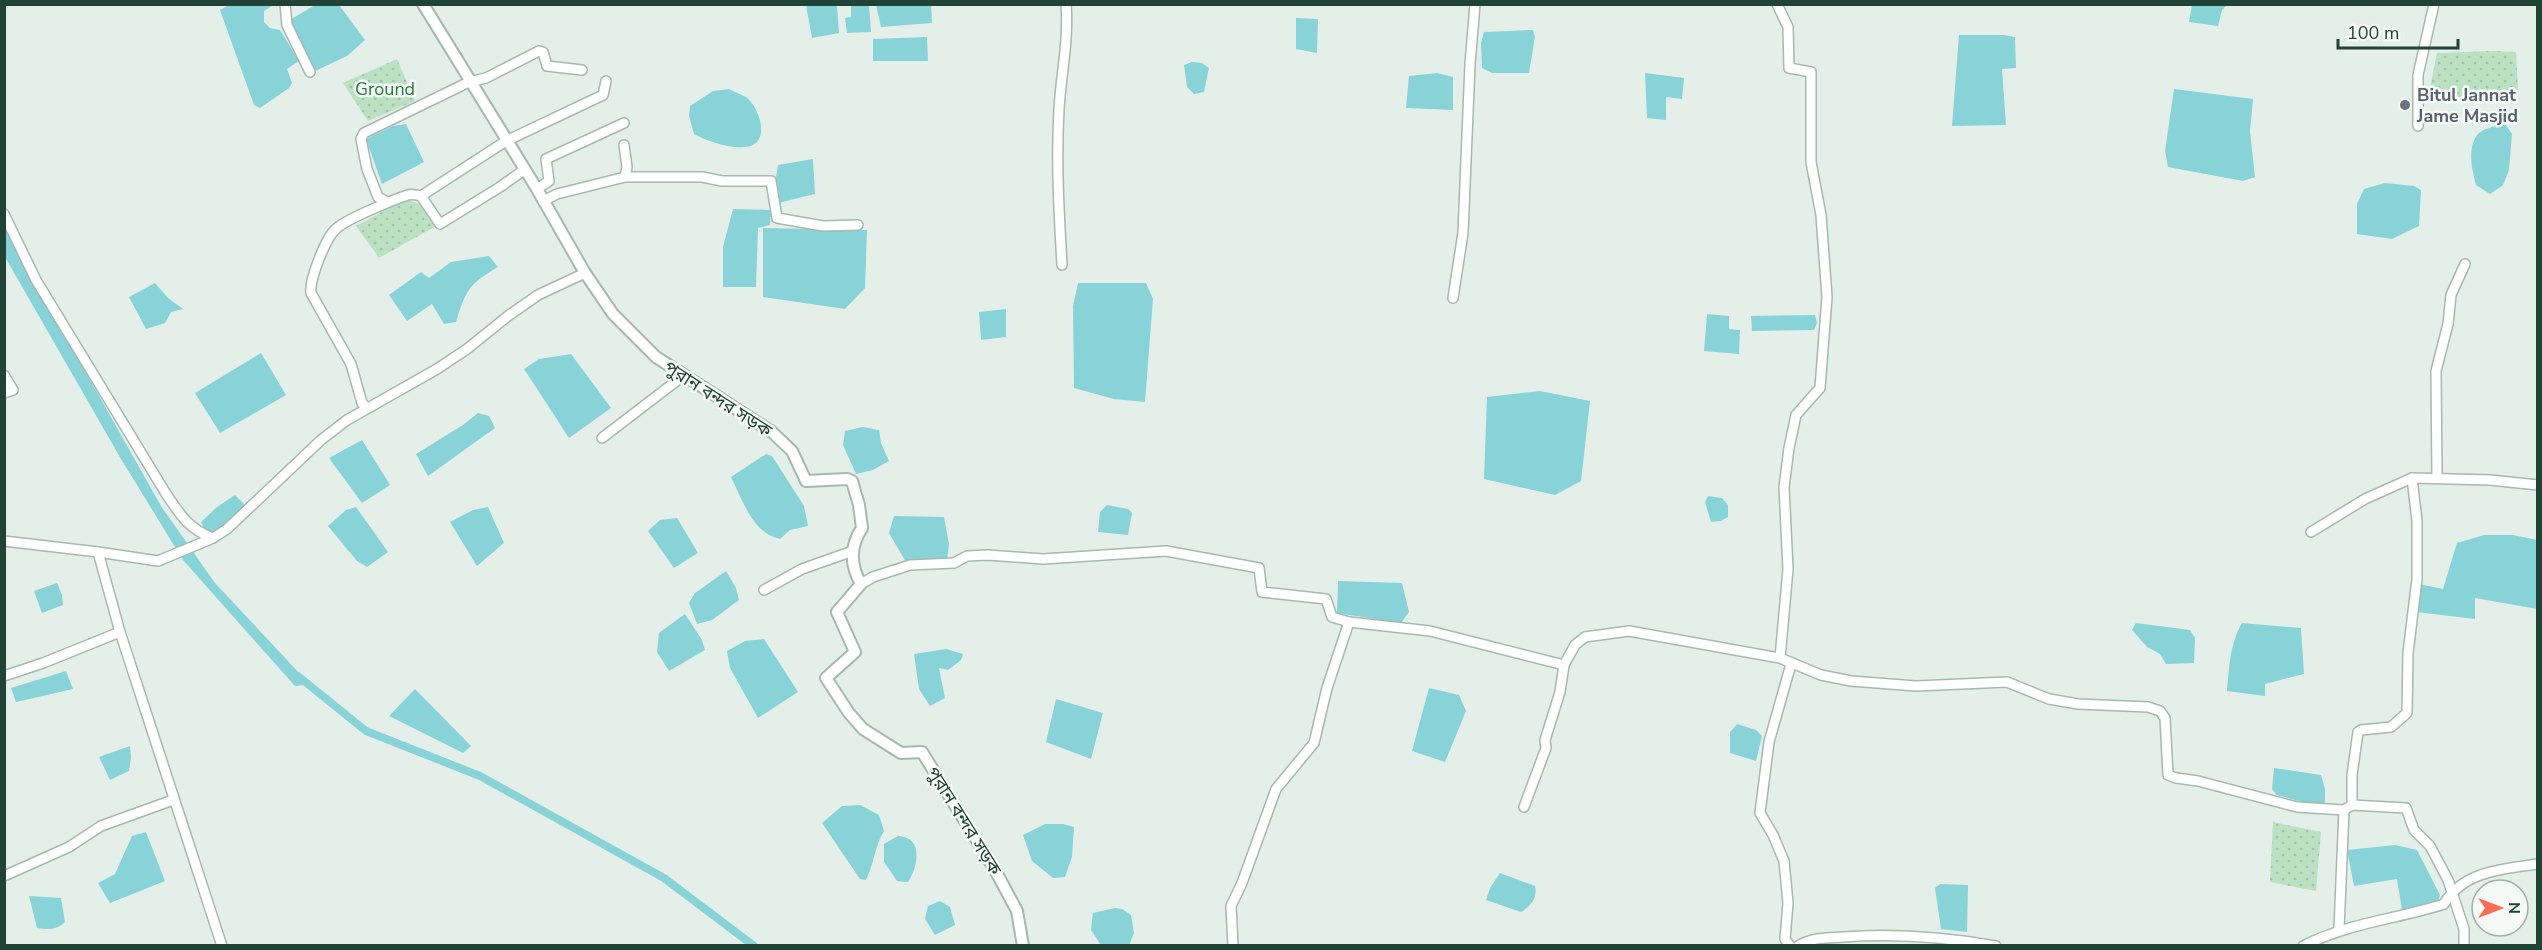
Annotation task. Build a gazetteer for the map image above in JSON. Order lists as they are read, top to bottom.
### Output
{
  "streets": {
    "street": ["পুরান বন্দর সড়ক"]
  },
  "parks": ["Ground"],
  "places": ["Bitul Jannat Jame Masjid"],
  "scale_bar": "100 m",
  "north": "right"
}
